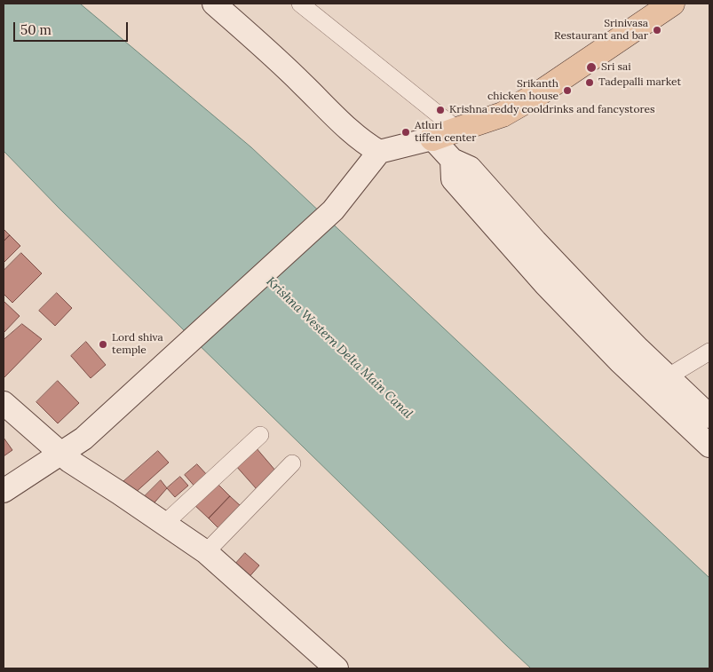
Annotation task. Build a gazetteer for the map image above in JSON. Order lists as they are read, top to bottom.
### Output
{
  "water": ["Krishna Western Delta Main Canal"],
  "places": [
    "Srinivasa Restaurant and bar",
    "Sri sai",
    "Tadepalli market",
    "Srikanth chicken house",
    "Krishna reddy cooldrinks and fancystores",
    "Atluri tiffen center",
    "Lord shiva temple"
  ],
  "scale_bar": "50 m"
}
